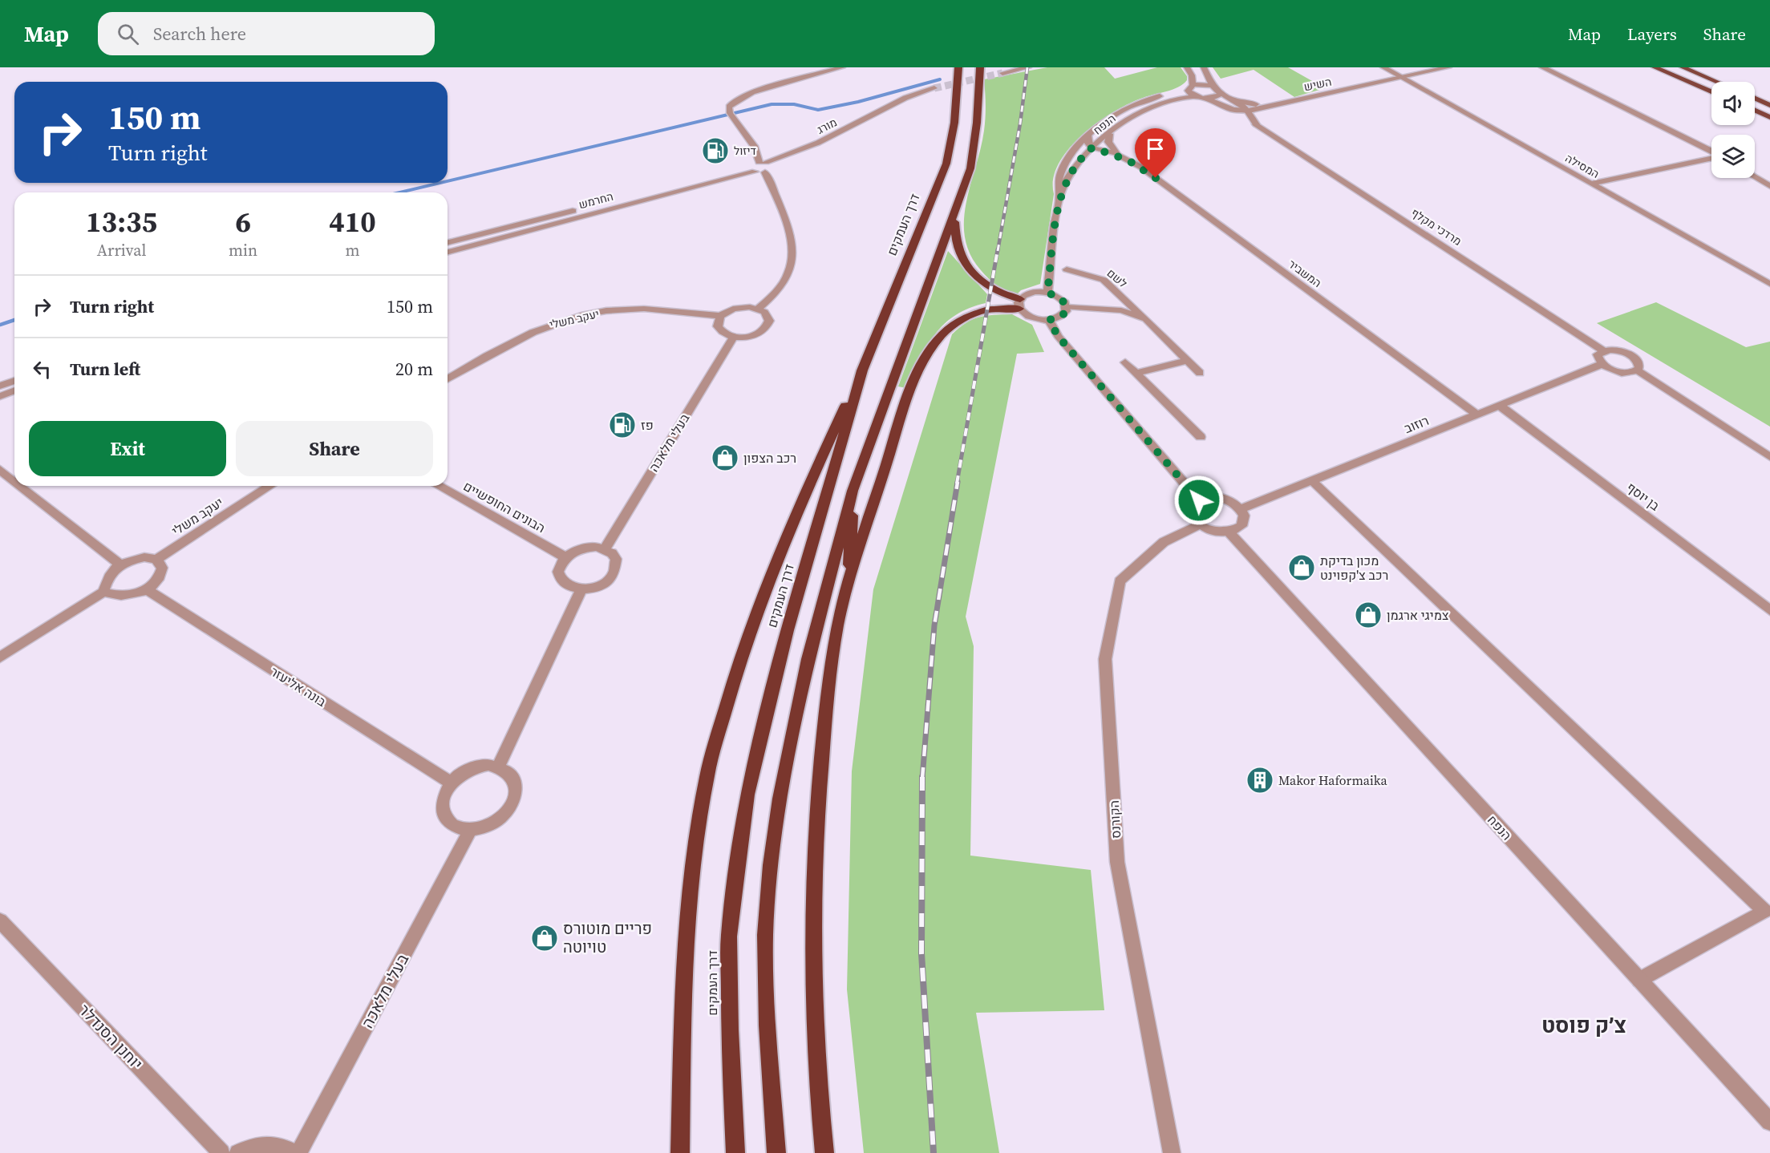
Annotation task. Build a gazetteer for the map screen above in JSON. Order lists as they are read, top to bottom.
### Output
{
  "streets": {
    "highway": ["דרך העמקים"],
    "street": [
      "השיש",
      "הנפח",
      "מורג",
      "המסילה",
      "החרמש",
      "מרדכי מקלף",
      "המשביר",
      "לשם",
      "יעקב משלי",
      "רוזוב",
      "בעלי מלאכה",
      "בן יוסף",
      "הבונים החופשיים",
      "בונה אליעזר",
      "הקורנס",
      "יוחנן הסנדלר"
    ]
  },
  "crossings": [
    ["השיש", "המסילה"],
    ["השיש", "מרדכי מקלף"],
    ["הנפח", "מרדכי מקלף"],
    ["הנפח", "המשביר"],
    ["הנפח", "רוזוב"],
    ["הנפח", "הקורנס"],
    ["מורג", "החרמש"],
    ["המשביר", "רוזוב"],
    ["יעקב משלי", "בעלי מלאכה"],
    ["רוזוב", "בן יוסף"],
    ["רוזוב", "הקורנס"],
    ["בעלי מלאכה", "הבונים החופשיים"],
    ["בעלי מלאכה", "בונה אליעזר"]
  ],
  "districts": ["צ׳ק פוסט"],
  "places": {
    "fuel station": ["דיזול", "פז"],
    "shop": [
      "רכב הצפון",
      "מכון בדיקת רכב צ'קפוינט",
      "צמיגי ארגמן",
      "פריים מוטורס טויוטה"
    ],
    "building": ["Makor Haformaika"]
  },
  "page": {
    "header": "Map",
    "search": "Search here",
    "nav": ["Map", "Layers", "Share"],
    "turn": ["150 m", "Turn right"],
    "eta": [
      "13:35",
      "Arrival",
      "6",
      "min",
      "410",
      "m"
    ],
    "list": [
      {
        "name": "Turn right",
        "value": "150 m"
      },
      {
        "name": "Turn left",
        "value": "20 m"
      }
    ],
    "buttons": ["Exit", "Share"]
  }
}
